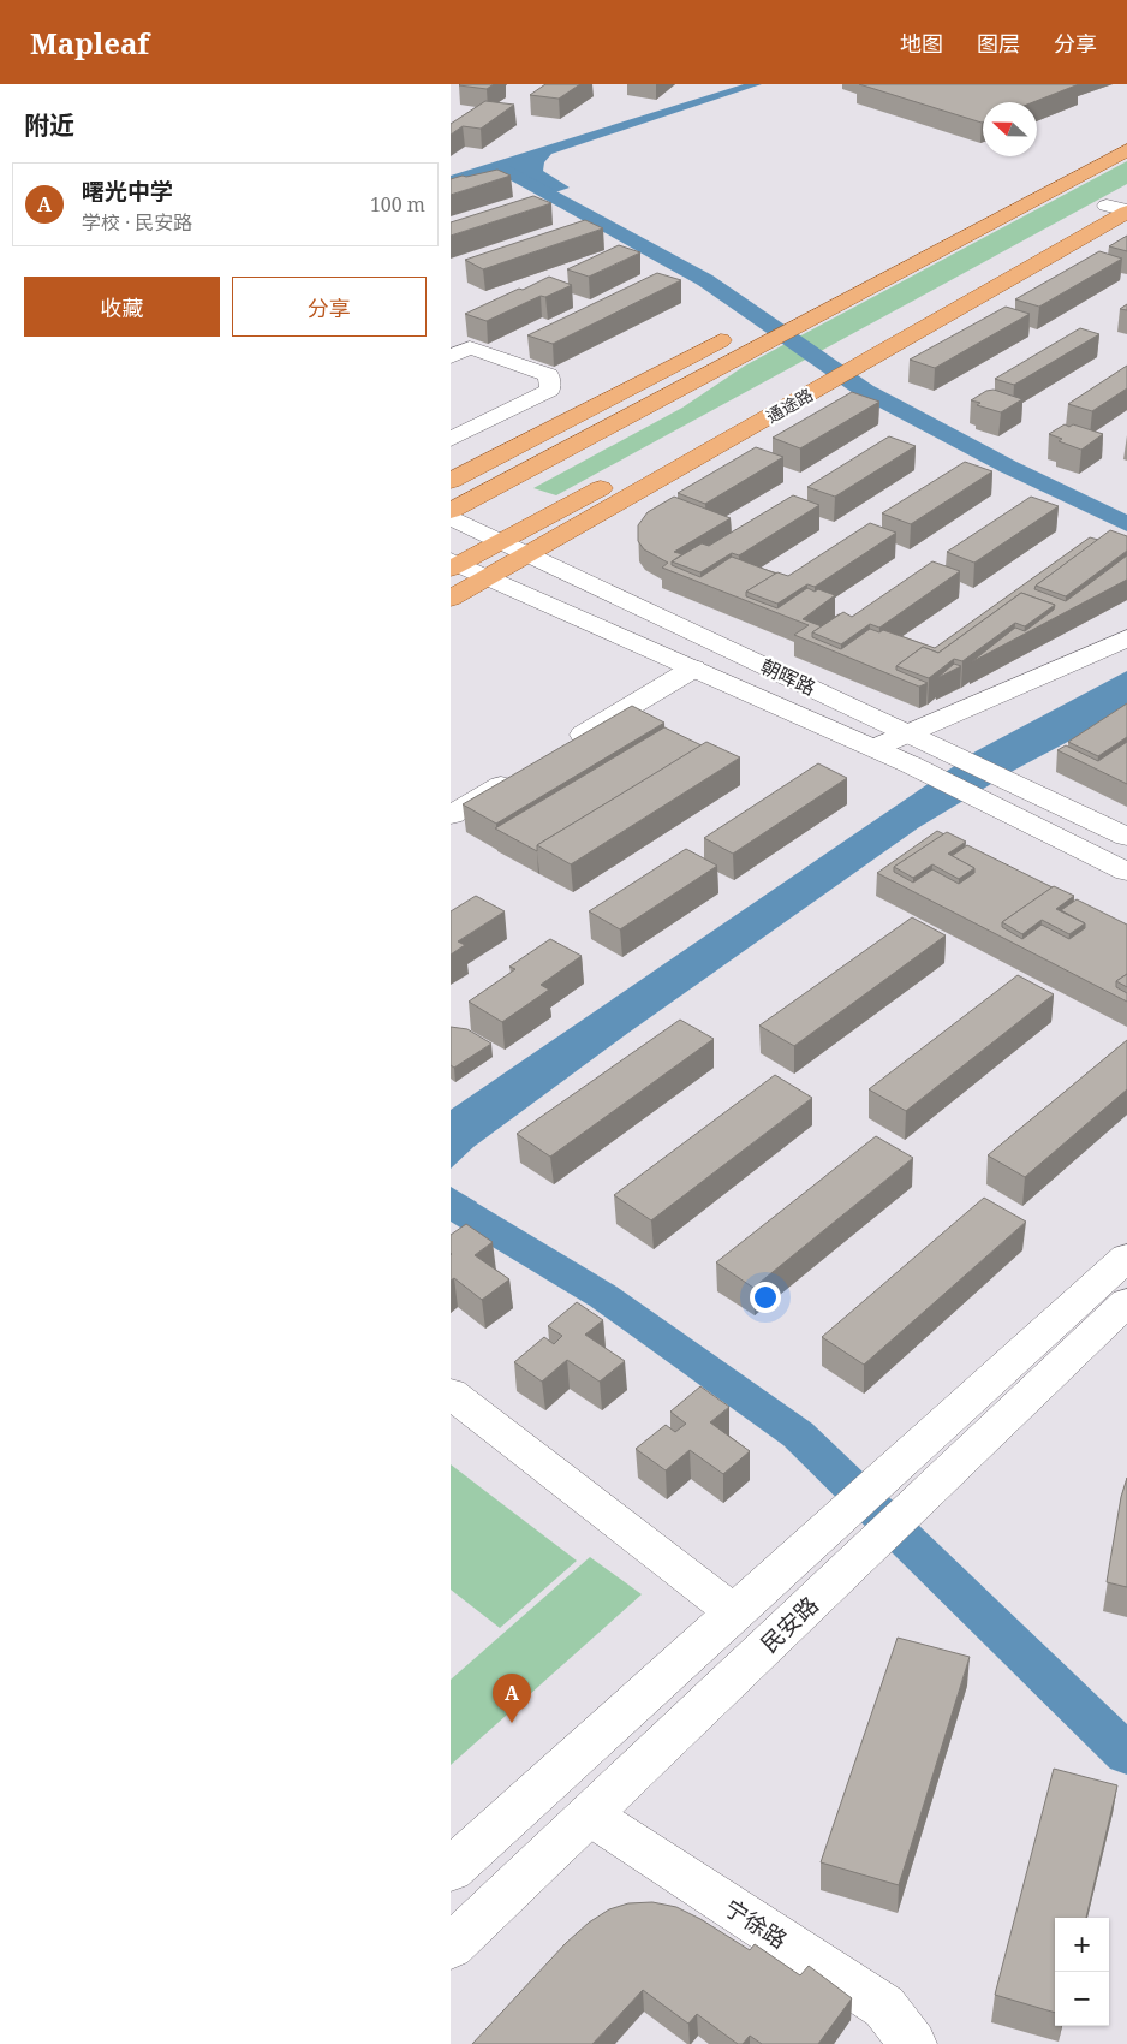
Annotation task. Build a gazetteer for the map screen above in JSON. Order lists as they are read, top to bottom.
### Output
{
  "streets": {
    "main road": [
      "通途路",
      "朝晖路",
      "民安路",
      "宁徐路"
    ]
  },
  "crossings": [
    ["通途路", "朝晖路"],
    ["民安路", "宁徐路"]
  ],
  "north": "left",
  "page": {
    "header": "Mapleaf",
    "nav": ["地图", "图层", "分享"],
    "heading": "附近",
    "list": [
      {
        "mark": "A",
        "name": "曙光中学",
        "note": "学校 · 民安路",
        "value": "100 m"
      }
    ],
    "buttons": ["收藏", "分享"],
    "pins": "A",
    "map_buttons": ["+", "−"]
  }
}
